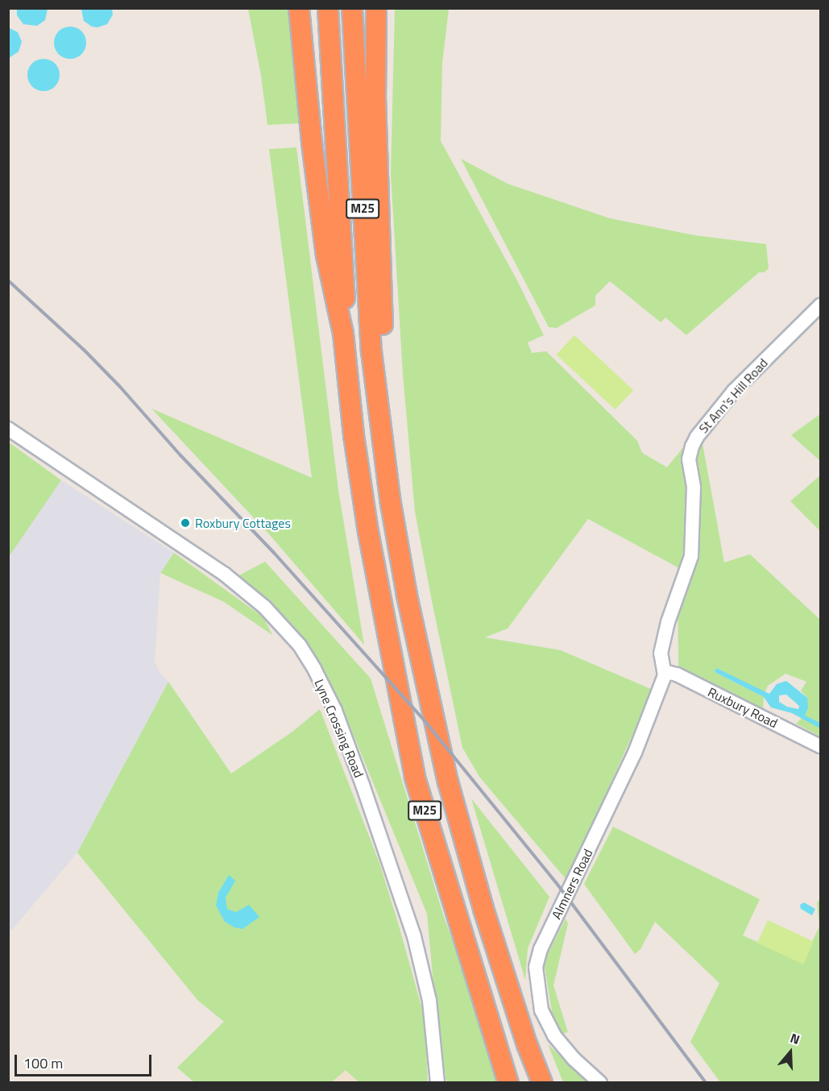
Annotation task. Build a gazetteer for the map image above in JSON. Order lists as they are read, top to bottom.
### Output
{
  "streets": {
    "highway": ["M25"],
    "street": [
      "St Ann's Hill Road",
      "Ruxbury Road",
      "Lyne Crossing Road",
      "Almners Road"
    ]
  },
  "crossings": [
    ["St Ann's Hill Road", "Ruxbury Road"],
    ["St Ann's Hill Road", "Almners Road"],
    ["Ruxbury Road", "Almners Road"]
  ],
  "places": ["Roxbury Cottages"],
  "scale_bar": "100 m",
  "north": "top"
}
